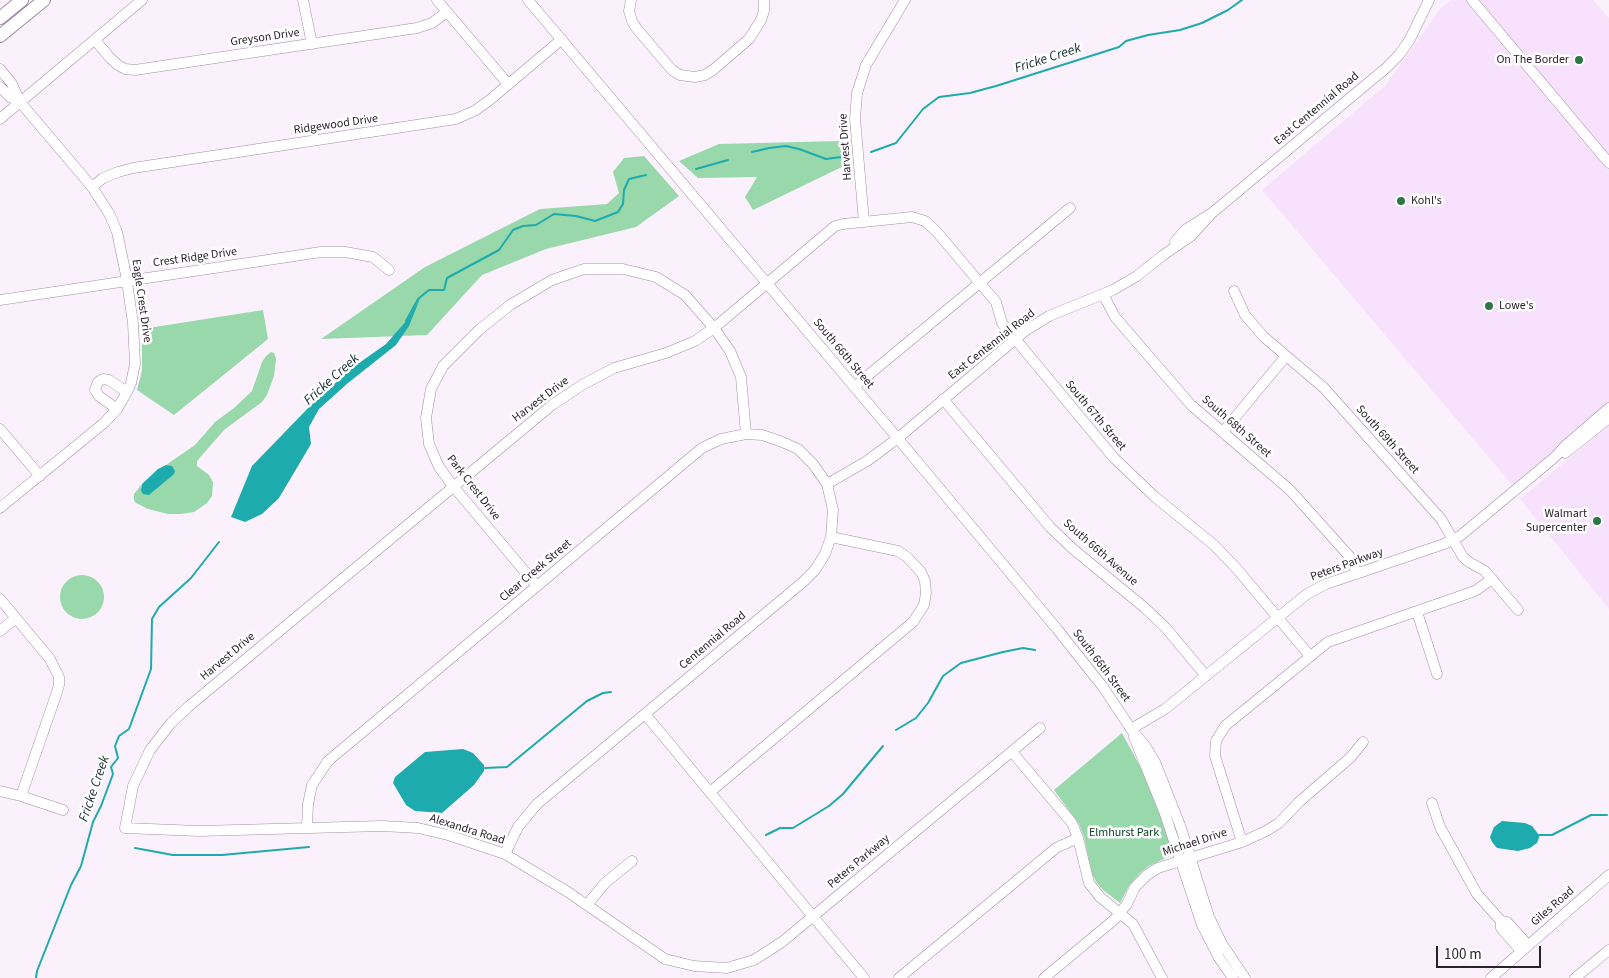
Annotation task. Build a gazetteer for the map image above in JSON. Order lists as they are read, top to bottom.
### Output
{
  "streets": {
    "street": [
      "Greyson Drive",
      "East Centennial Road",
      "Ridgewood Drive",
      "Harvest Drive",
      "Crest Ridge Drive",
      "Eagle Crest Drive",
      "South 66th Street",
      "South 67th Street",
      "South 68th Street",
      "South 69th Street",
      "Park Crest Drive",
      "South 66th Avenue",
      "Peters Parkway",
      "Clear Creek Street",
      "Centennial Road",
      "Alexandra Road",
      "Michael Drive",
      "Giles Road"
    ]
  },
  "crossings": [
    ["East Centennial Road", "South 66th Street"],
    ["East Centennial Road", "South 67th Street"],
    ["East Centennial Road", "South 68th Street"],
    ["East Centennial Road", "South 66th Avenue"],
    ["Ridgewood Drive", "Eagle Crest Drive"],
    ["Ridgewood Drive", "South 66th Street"],
    ["Harvest Drive", "South 66th Street"],
    ["Harvest Drive", "South 67th Street"],
    ["Harvest Drive", "Park Crest Drive"],
    ["Harvest Drive", "Alexandra Road"],
    ["Crest Ridge Drive", "Eagle Crest Drive"],
    ["South 66th Street", "Peters Parkway"],
    ["South 66th Street", "Michael Drive"],
    ["South 67th Street", "Peters Parkway"],
    ["South 68th Street", "Peters Parkway"],
    ["South 69th Street", "Peters Parkway"],
    ["Park Crest Drive", "Clear Creek Street"],
    ["South 66th Avenue", "Peters Parkway"],
    ["Peters Parkway", "Alexandra Road"],
    ["Clear Creek Street", "Centennial Road"],
    ["Clear Creek Street", "Alexandra Road"],
    ["Centennial Road", "Alexandra Road"]
  ],
  "water": ["Fricke Creek"],
  "parks": ["Elmhurst Park"],
  "places": [
    "On The Border",
    "Kohl's",
    "Lowe's",
    "Walmart Supercenter"
  ],
  "scale_bar": "100 m"
}
